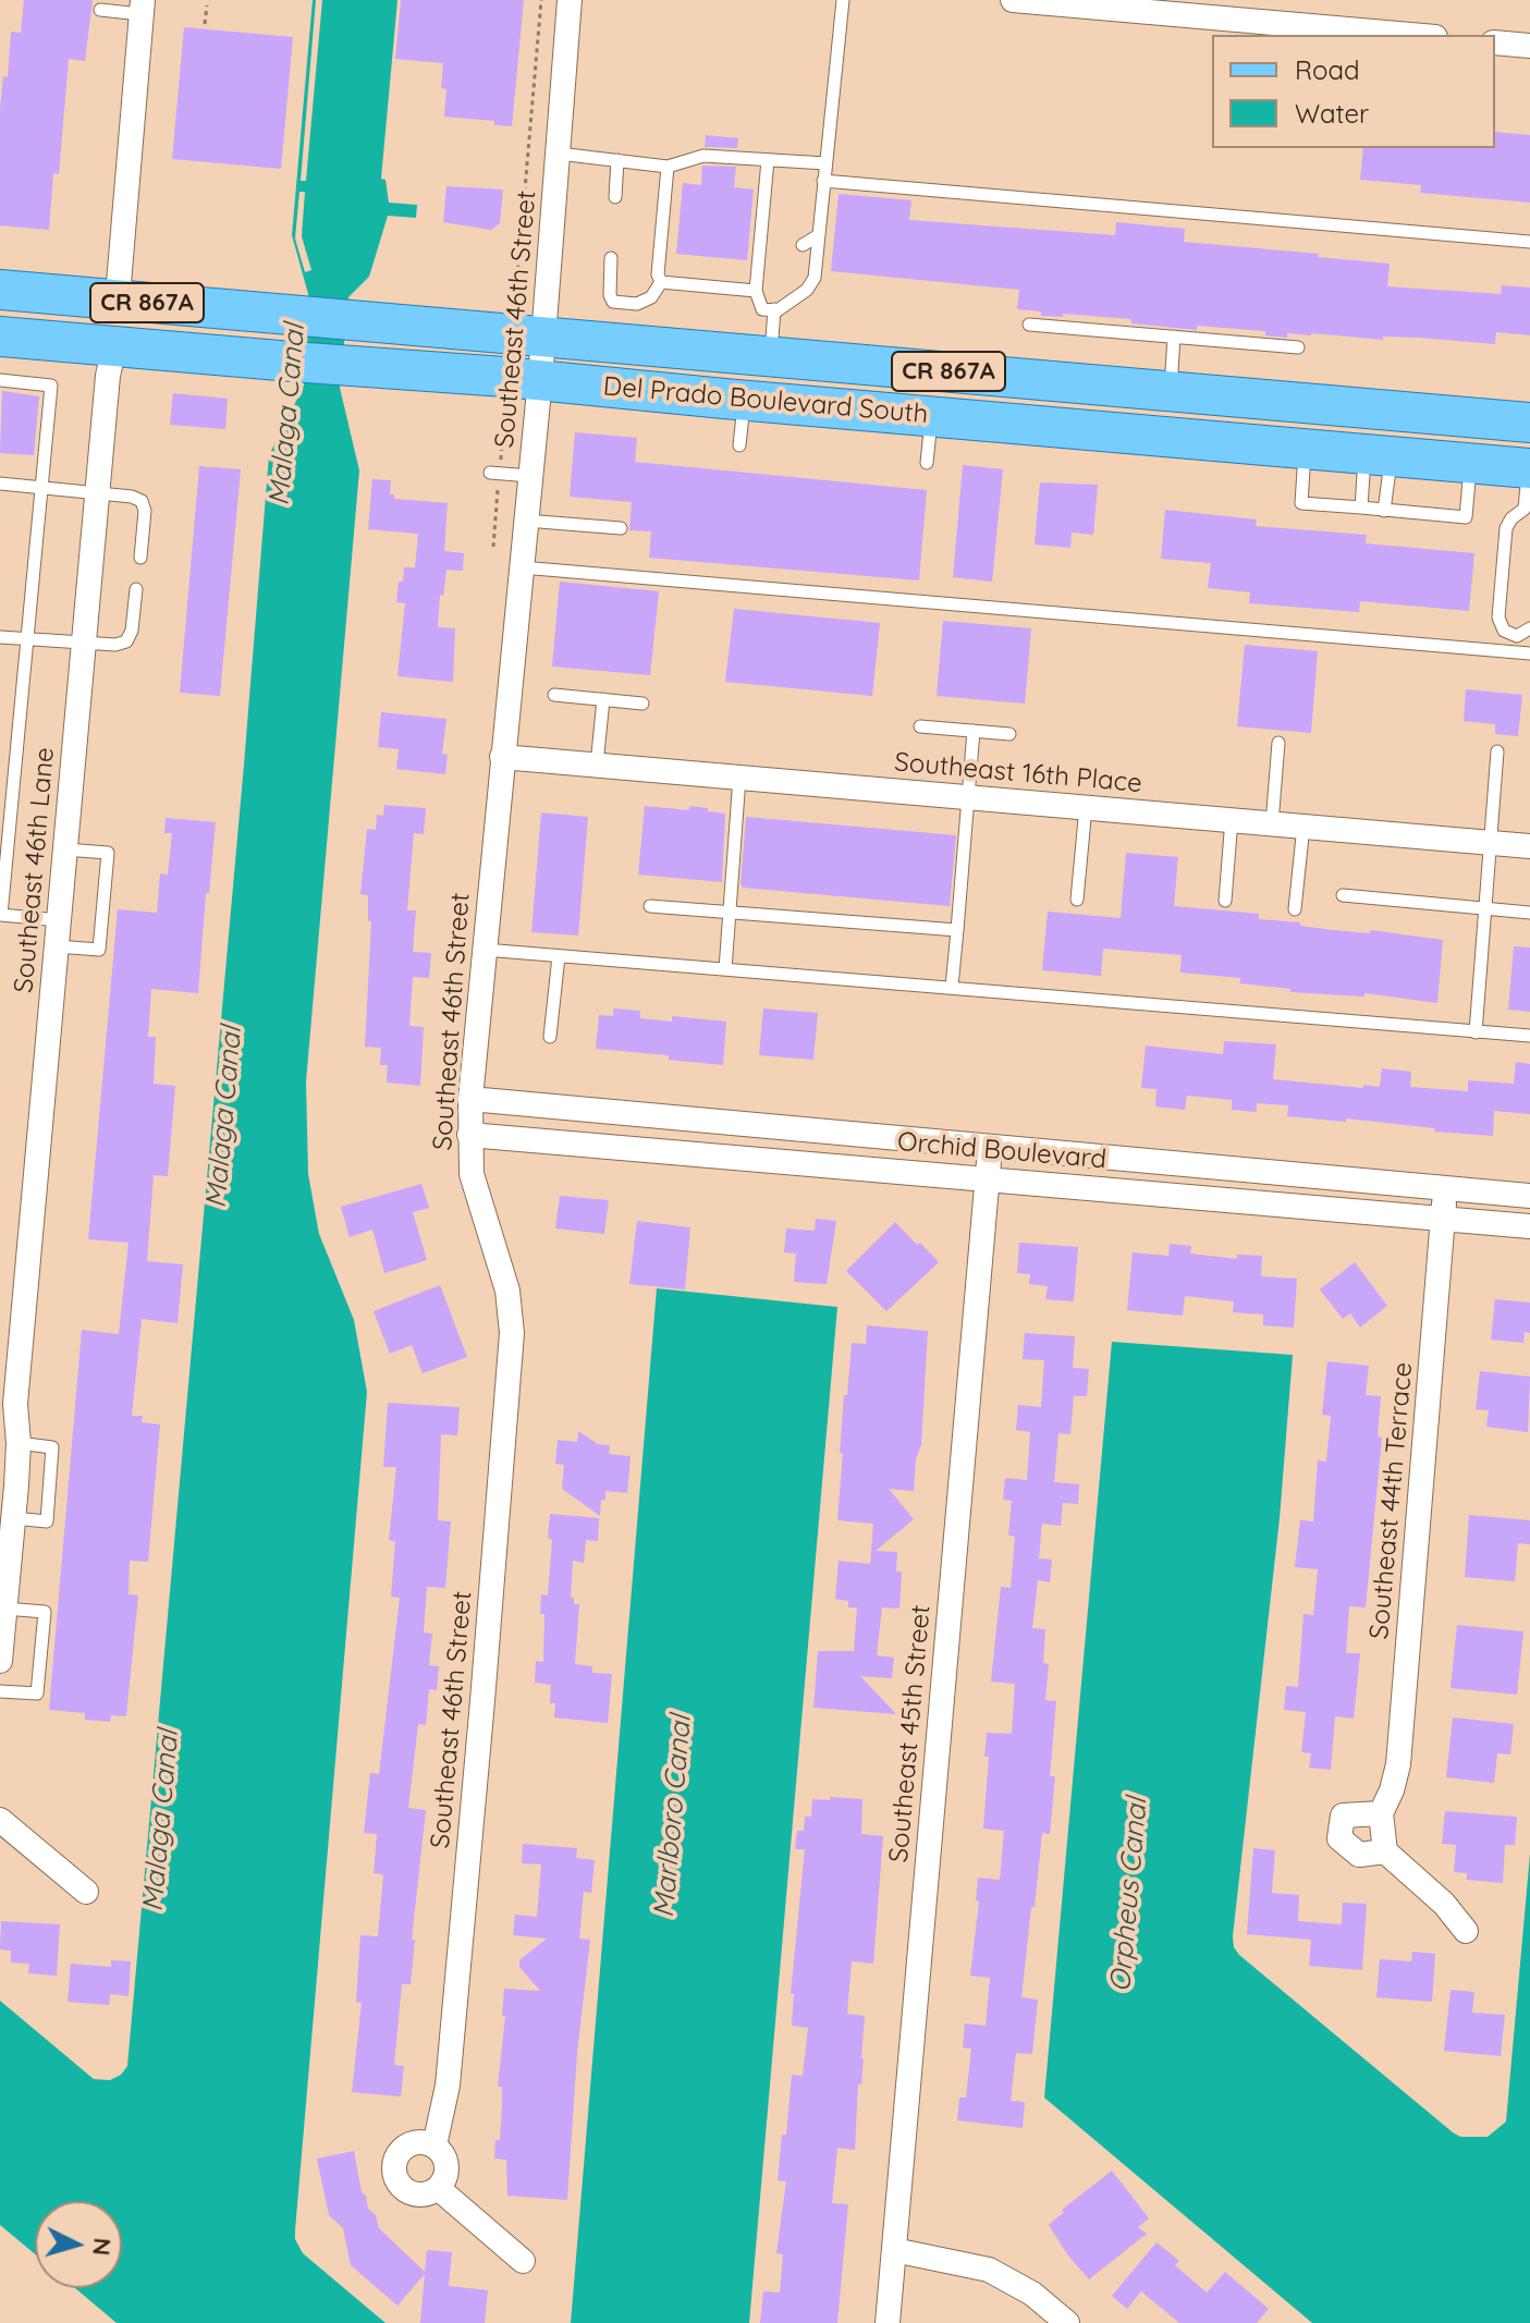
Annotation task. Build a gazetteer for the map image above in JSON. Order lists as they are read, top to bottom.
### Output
{
  "streets": {
    "main road": ["CR 867A", "Del Prado Boulevard South"],
    "street": [
      "Southeast 46th Street",
      "Southeast 16th Place",
      "Southeast 46th Lane",
      "Orchid Boulevard",
      "Southeast 44th Terrace",
      "Southeast 45th Street"
    ]
  },
  "crossings": [
    ["Southeast 46th Street", "Del Prado Boulevard South"],
    ["Southeast 46th Street", "Southeast 16th Place"],
    ["Southeast 46th Street", "Orchid Boulevard"],
    ["Del Prado Boulevard South", "Southeast 46th Lane"],
    ["Orchid Boulevard", "Southeast 44th Terrace"],
    ["Orchid Boulevard", "Southeast 45th Street"]
  ],
  "water": ["Malaga Canal", "Marlboro Canal", "Orpheus Canal"],
  "legend": ["Road", "Water"],
  "north": "right"
}
